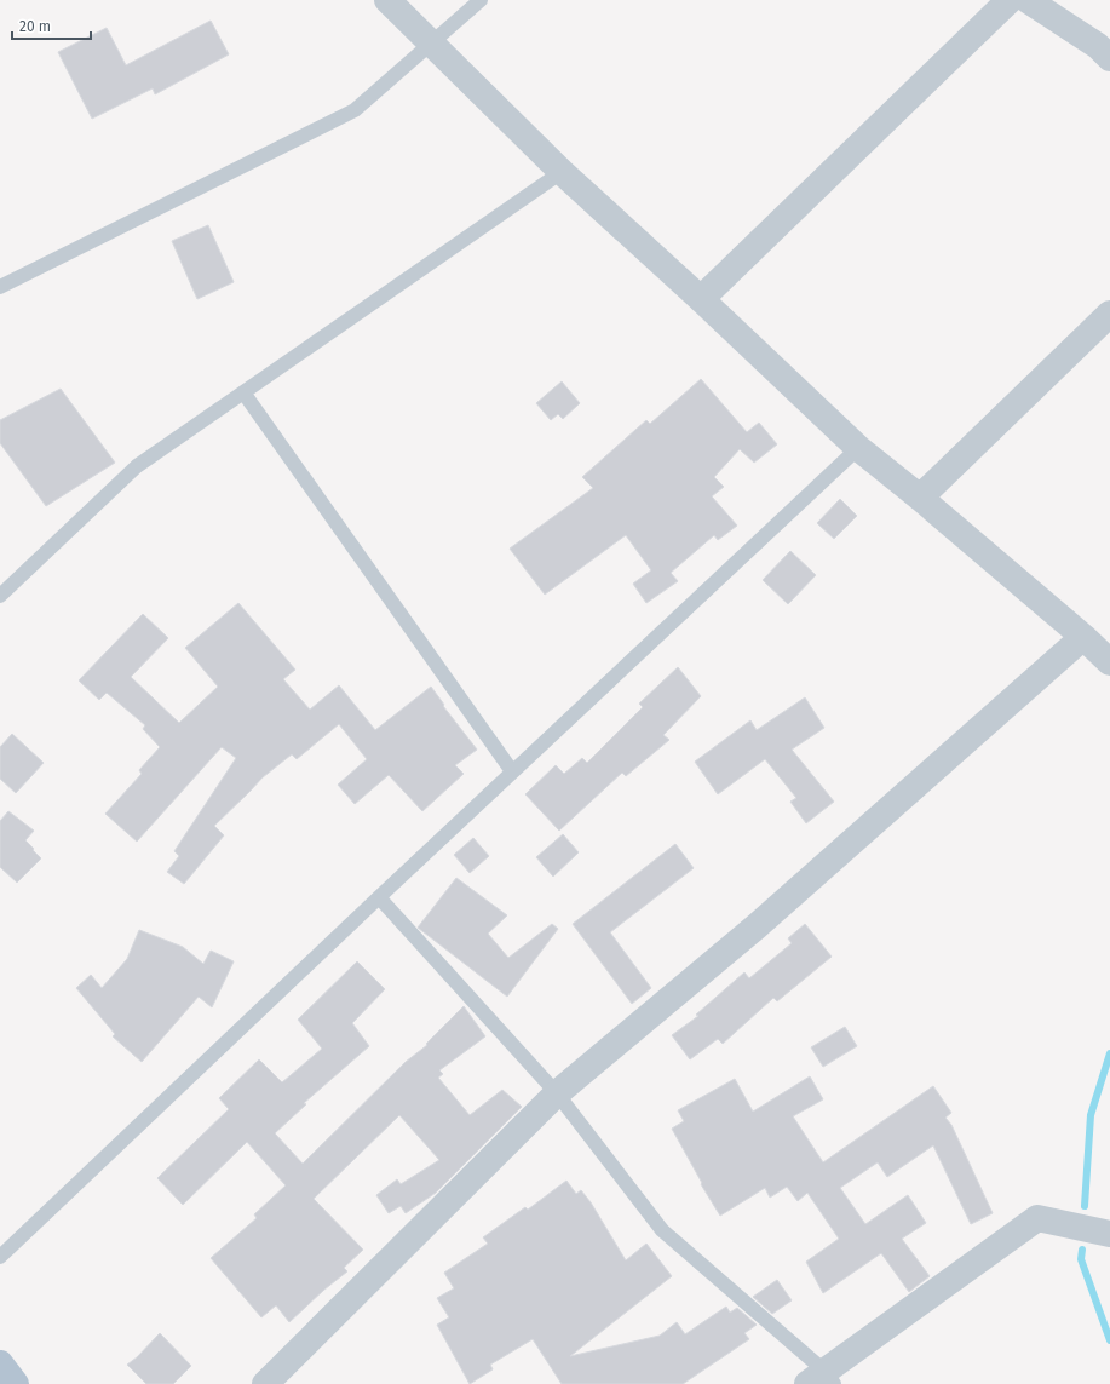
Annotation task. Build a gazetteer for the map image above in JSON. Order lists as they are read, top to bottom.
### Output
{
  "scale_bar": "20 m"
}
